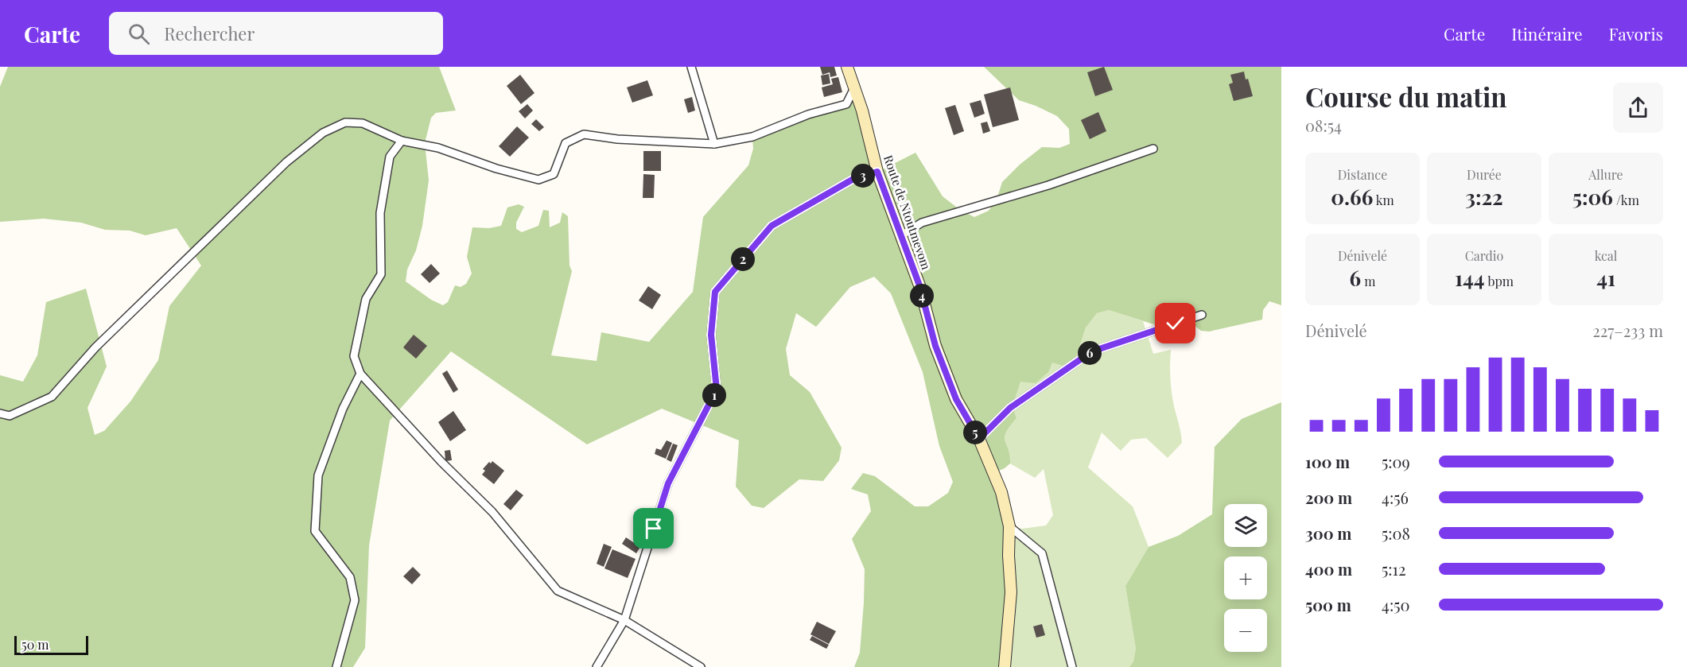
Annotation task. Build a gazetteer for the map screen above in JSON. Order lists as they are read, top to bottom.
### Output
{
  "streets": {
    "street": ["Route de Ntoutmevom"]
  },
  "scale_bar": "50 m",
  "page": {
    "header": "Carte",
    "search": "Rechercher",
    "nav": ["Carte", "Itinéraire", "Favoris"],
    "heading": ["Course du matin", "08:54"],
    "stats": [
      ["Distance", "0.66 km"],
      ["Durée", "3:22"],
      ["Allure", "5:06 /km"],
      ["Dénivelé", "6 m"],
      ["Cardio", "144 bpm"],
      ["kcal", "41"]
    ],
    "pins": [
      "3",
      "2",
      "4",
      "6",
      "1",
      "5"
    ],
    "chart": ["Dénivelé", "227–233 m"],
    "list": [
      {
        "name": "100 m",
        "note": "5:09"
      },
      {
        "name": "200 m",
        "note": "4:56"
      },
      {
        "name": "300 m",
        "note": "5:08"
      },
      {
        "name": "400 m",
        "note": "5:12"
      },
      {
        "name": "500 m",
        "note": "4:50"
      }
    ],
    "map_buttons": ["+", "−"],
    "scale": "50 m"
  }
}
